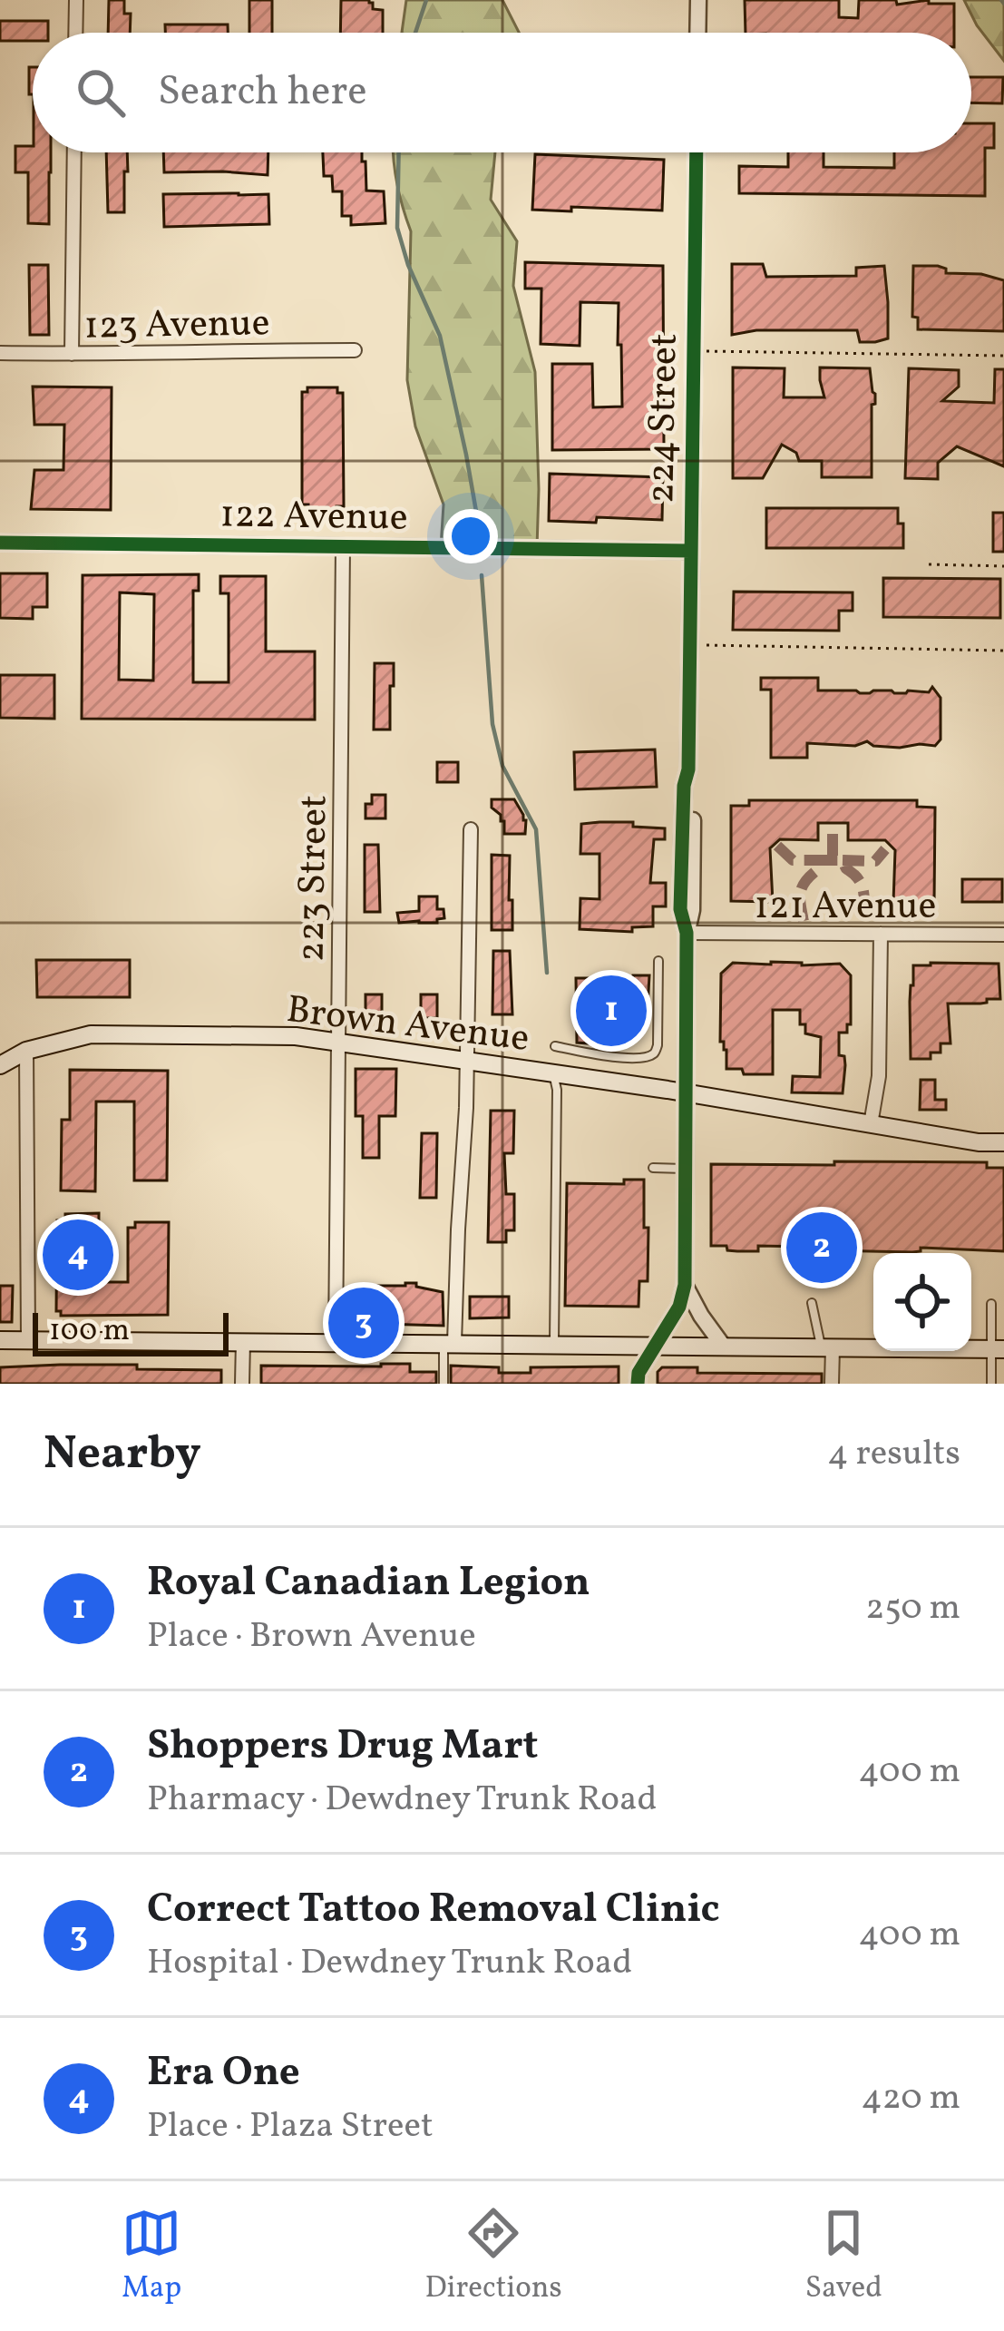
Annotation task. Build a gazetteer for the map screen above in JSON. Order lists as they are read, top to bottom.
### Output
{
  "streets": {
    "main road": ["Brown Avenue"],
    "street": [
      "123 Avenue",
      "224 Street",
      "122 Avenue",
      "223 Street",
      "121 Avenue"
    ]
  },
  "crossings": [
    ["224 Street", "122 Avenue"],
    ["224 Street", "121 Avenue"],
    ["224 Street", "Brown Avenue"],
    ["122 Avenue", "223 Street"],
    ["223 Street", "Brown Avenue"]
  ],
  "scale_bar": "100 m",
  "page": {
    "search": "Search here",
    "pins": [
      "1",
      "2",
      "4",
      "3"
    ],
    "scale": "100 m",
    "heading": ["Nearby", "4 results"],
    "list": [
      {
        "mark": "1",
        "name": "Royal Canadian Legion",
        "note": "Place · Brown Avenue",
        "value": "250 m"
      },
      {
        "mark": "2",
        "name": "Shoppers Drug Mart",
        "note": "Pharmacy · Dewdney Trunk Road",
        "value": "400 m"
      },
      {
        "mark": "3",
        "name": "Correct Tattoo Removal Clinic",
        "note": "Hospital · Dewdney Trunk Road",
        "value": "400 m"
      },
      {
        "mark": "4",
        "name": "Era One",
        "note": "Place · Plaza Street",
        "value": "420 m"
      }
    ],
    "nav": ["Map", "Directions", "Saved"]
  }
}
